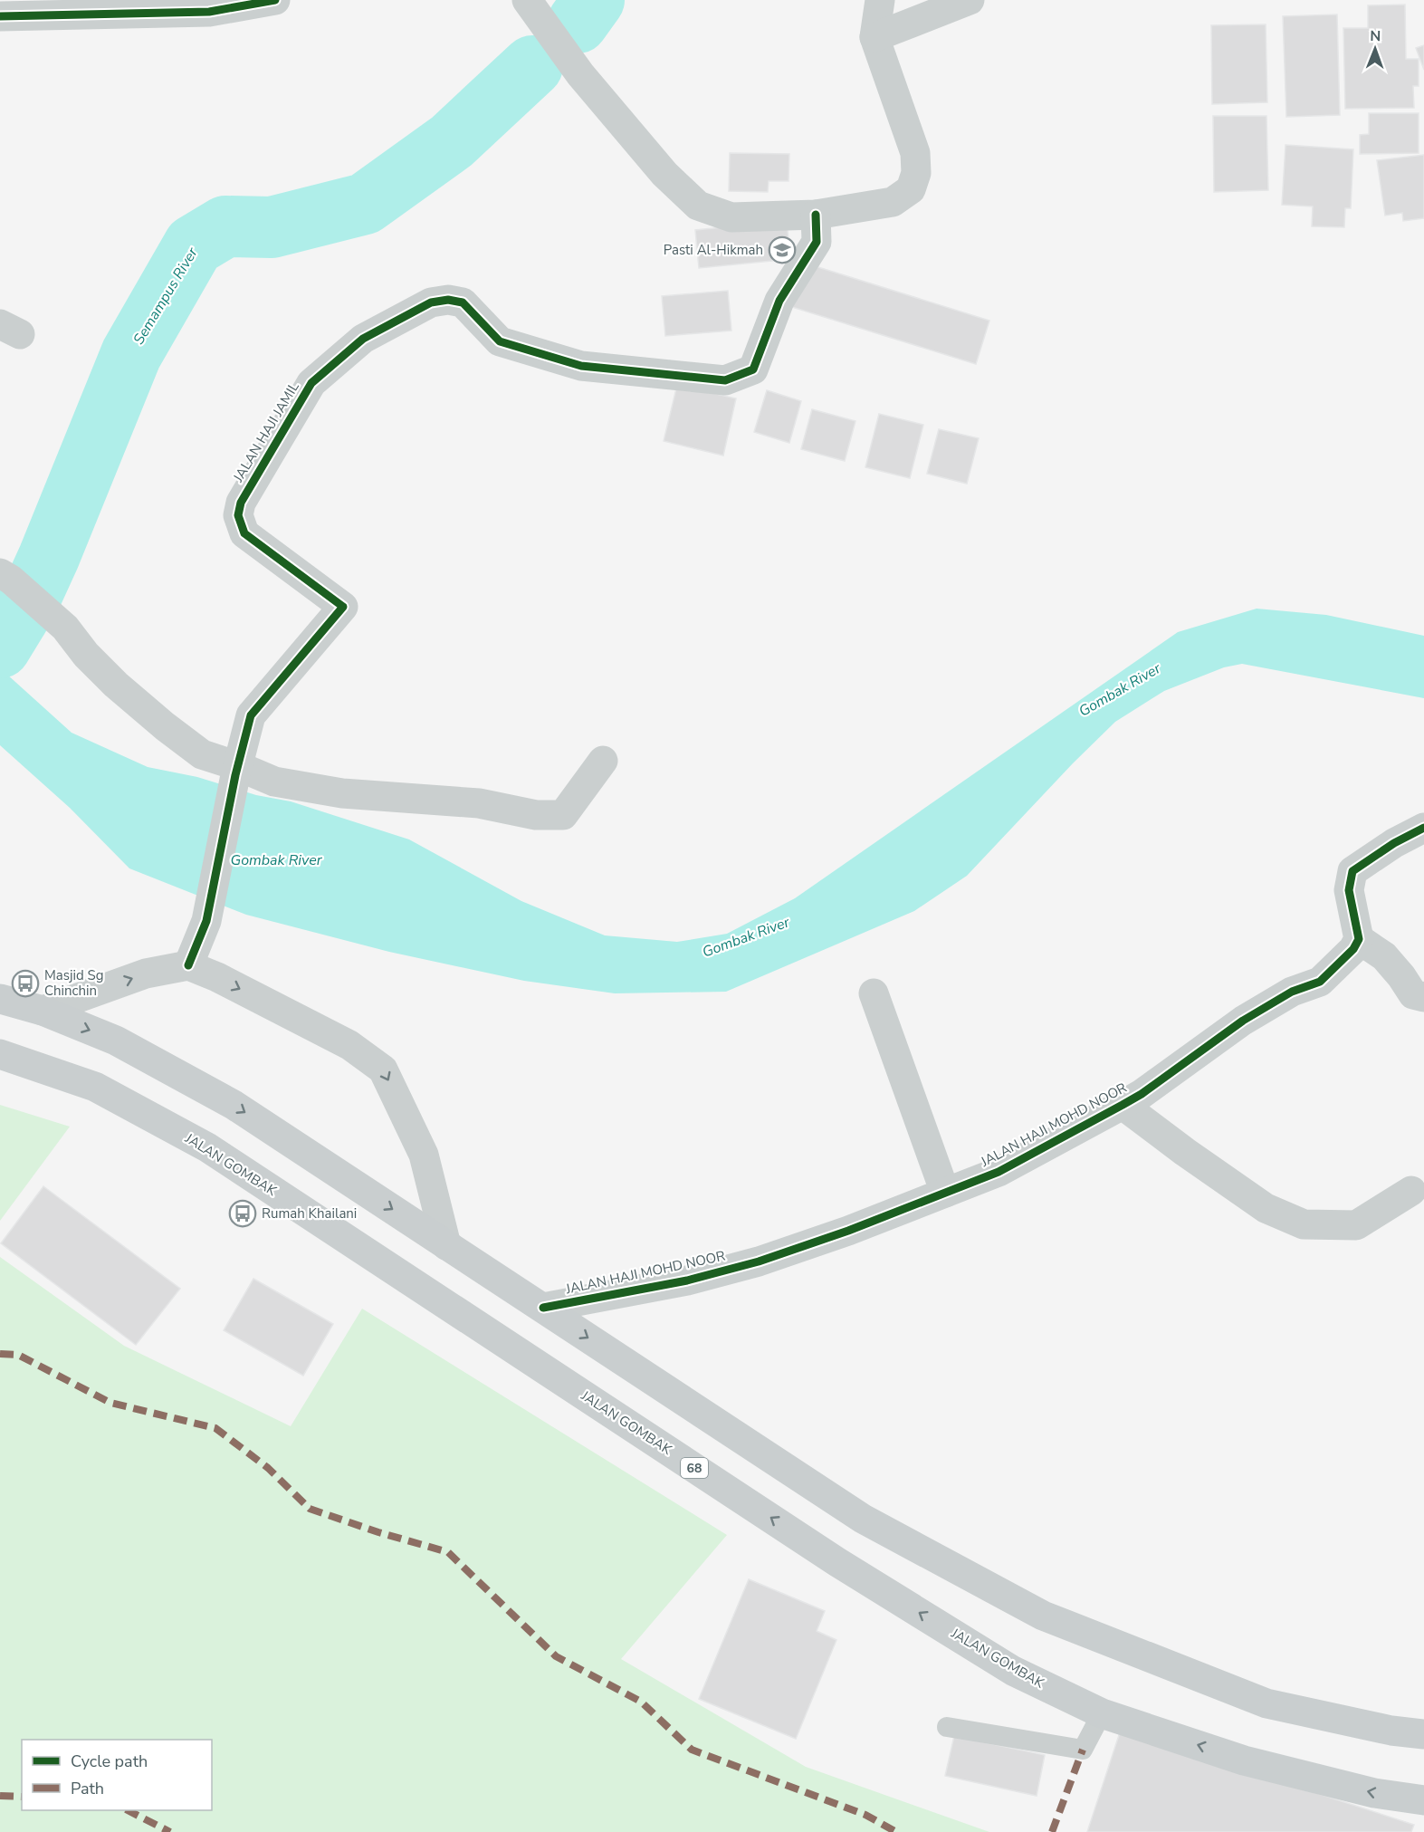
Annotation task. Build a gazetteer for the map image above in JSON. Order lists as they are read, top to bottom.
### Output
{
  "streets": {
    "main road": ["JALAN GOMBAK", "68"],
    "street": ["JALAN HAJI JAMIL", "JALAN HAJI MOHD NOOR"]
  },
  "water": ["Semampus River", "Gombak River"],
  "places": {
    "school or university": ["Pasti Al-Hikmah"],
    "bus stop": ["Masjid Sg Chinchin", "Rumah Khailani"]
  },
  "legend": ["Cycle path", "Path"],
  "north": "top"
}
